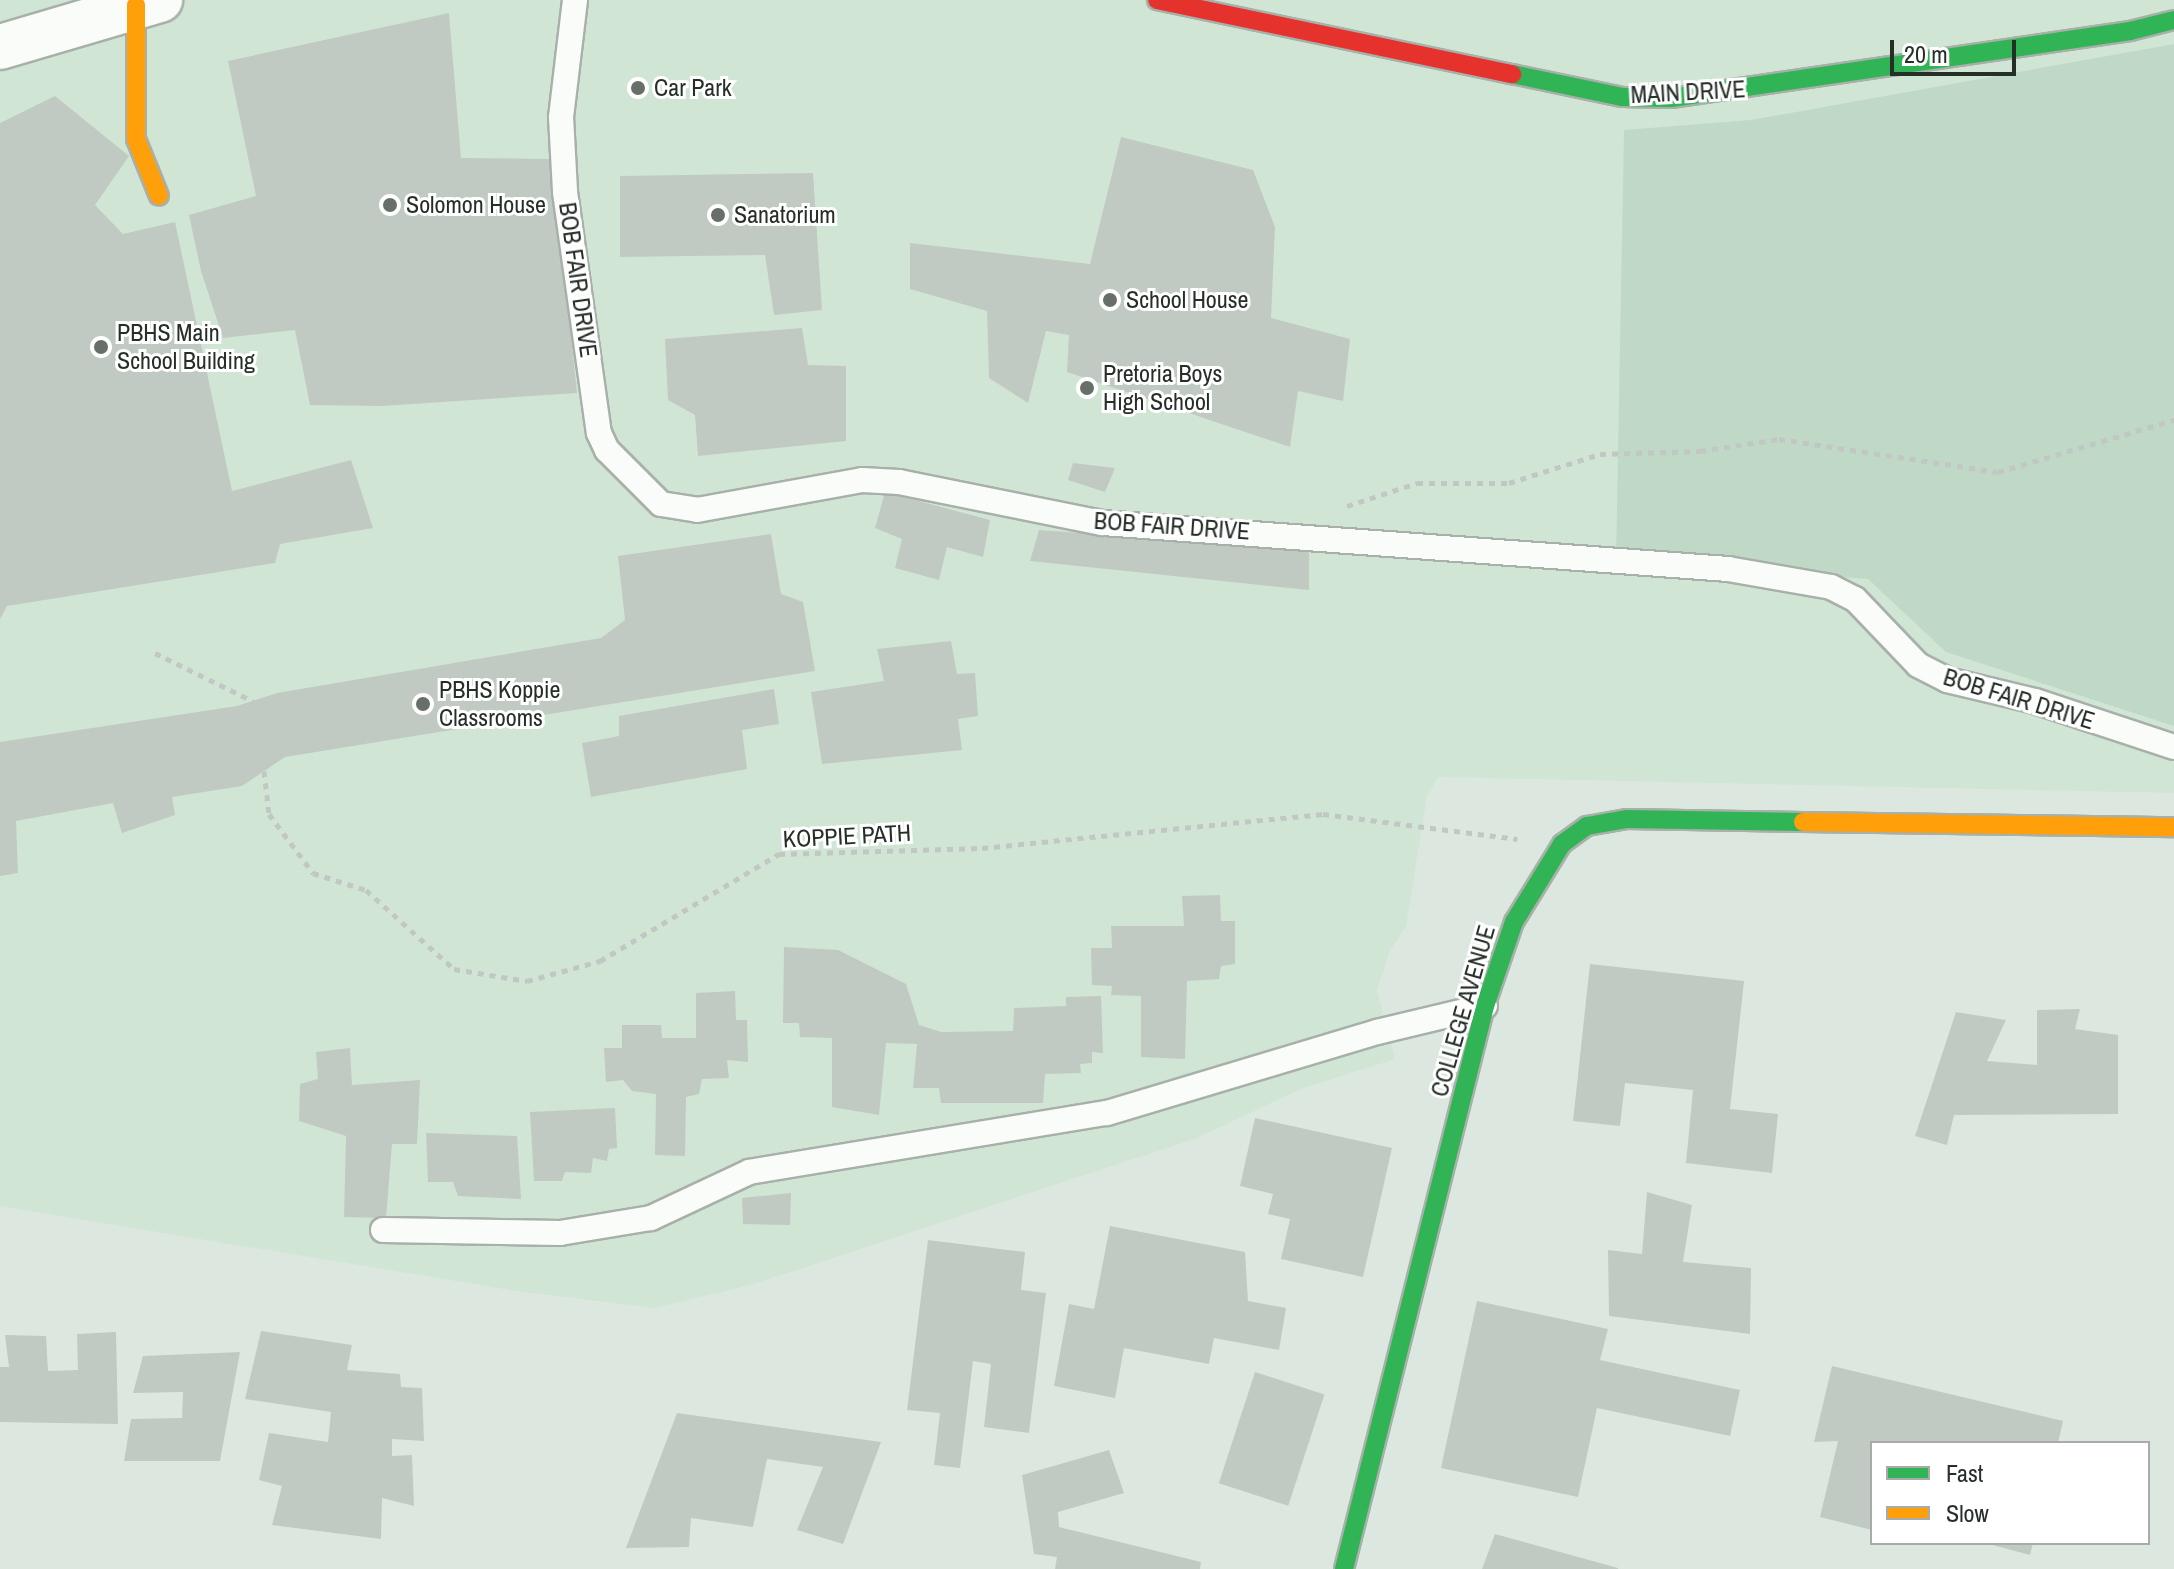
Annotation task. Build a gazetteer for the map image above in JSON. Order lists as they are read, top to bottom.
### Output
{
  "streets": {
    "street": ["MAIN DRIVE", "COLLEGE AVENUE"],
    "lane": ["BOB FAIR DRIVE"],
    "path": ["KOPPIE PATH"]
  },
  "crossings": [
    ["KOPPIE PATH", "COLLEGE AVENUE"]
  ],
  "places": [
    "Car Park",
    "Solomon House",
    "Sanatorium",
    "School House",
    "PBHS Main School Building",
    "Pretoria Boys High School",
    "PBHS Koppie Classrooms"
  ],
  "legend": ["Fast", "Slow"],
  "scale_bar": "20 m"
}
